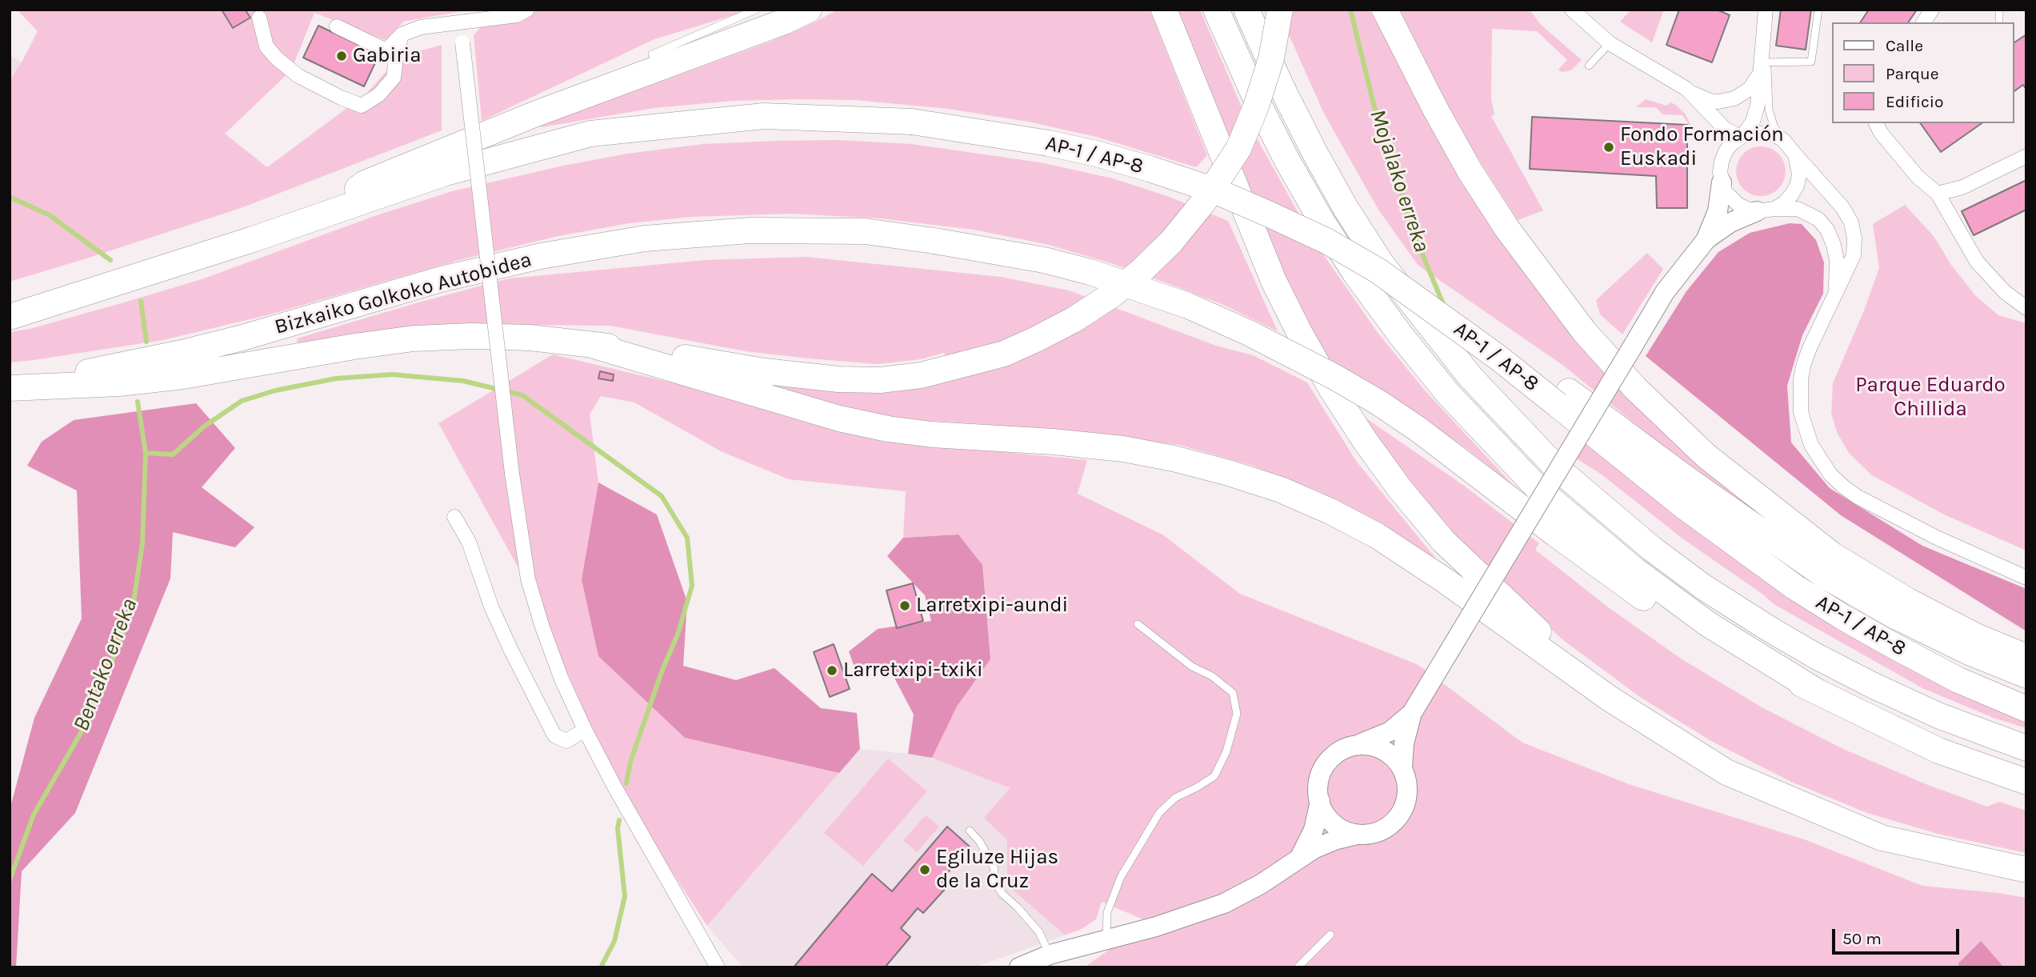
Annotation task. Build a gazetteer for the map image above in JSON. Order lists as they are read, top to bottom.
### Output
{
  "streets": {
    "highway": ["AP-1 / AP-8", "Bizkaiko Golkoko Autobidea"]
  },
  "water": ["Mojalako erreka", "Bentako erreka"],
  "parks": ["Parque Eduardo Chillida"],
  "places": [
    "Gabiria",
    "Fondo Formación Euskadi",
    "Larretxipi-aundi",
    "Larretxipi-txiki",
    "Egiluze Hijas de la Cruz"
  ],
  "legend": ["Calle", "Parque", "Edificio"],
  "scale_bar": "50 m"
}
